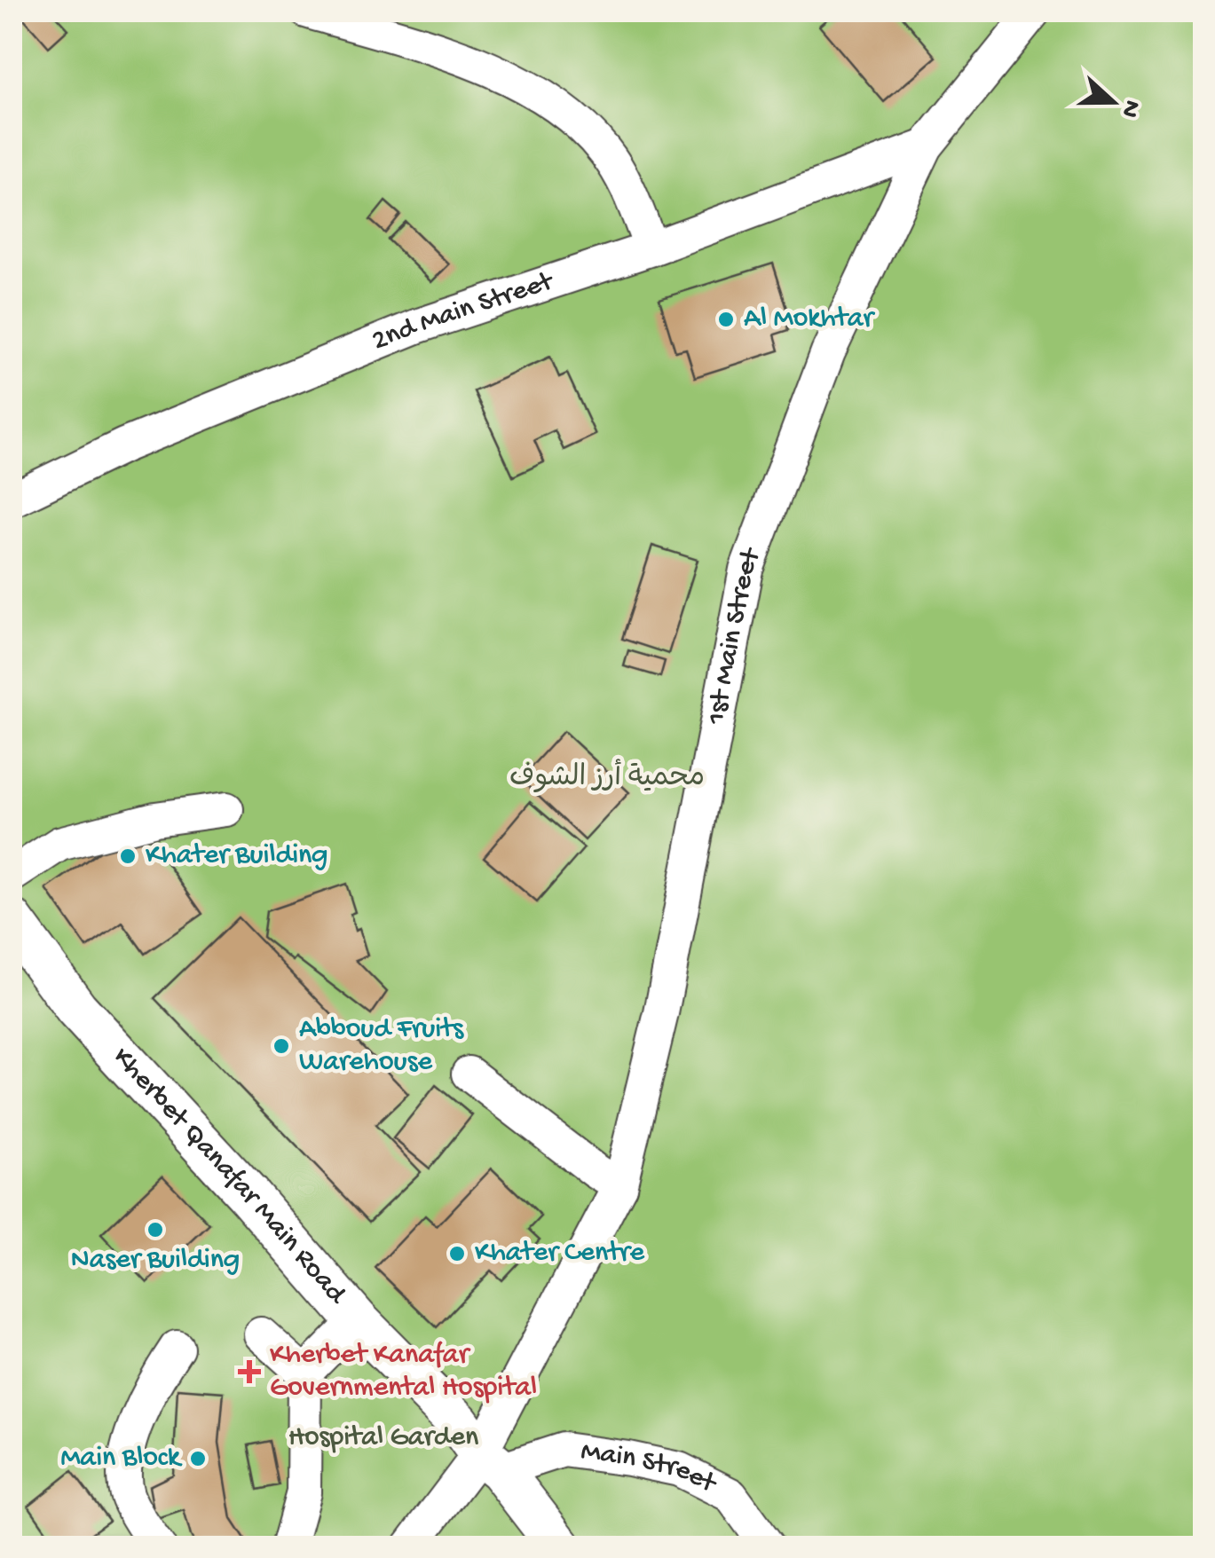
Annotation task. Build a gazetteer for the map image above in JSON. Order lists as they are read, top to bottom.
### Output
{
  "streets": {
    "main road": ["Kherbet Qanafar Main Road"],
    "street": ["2nd Main Street", "1st Main Street", "Main Street"]
  },
  "crossings": [
    ["2nd Main Street", "1st Main Street"],
    ["1st Main Street", "Kherbet Qanafar Main Road"],
    ["1st Main Street", "Main Street"],
    ["Kherbet Qanafar Main Road", "Main Street"]
  ],
  "parks": ["محمية أرز الشوف", "Hospital Garden"],
  "places": {
    "other": [
      "Al Mokhtar",
      "Khater Building",
      "Abboud Fruits Warehouse",
      "Naser Building",
      "Khater Centre",
      "Main Block"
    ],
    "health": ["Kherbet Kanafar Governmental Hospital"]
  },
  "north": "right"
}
